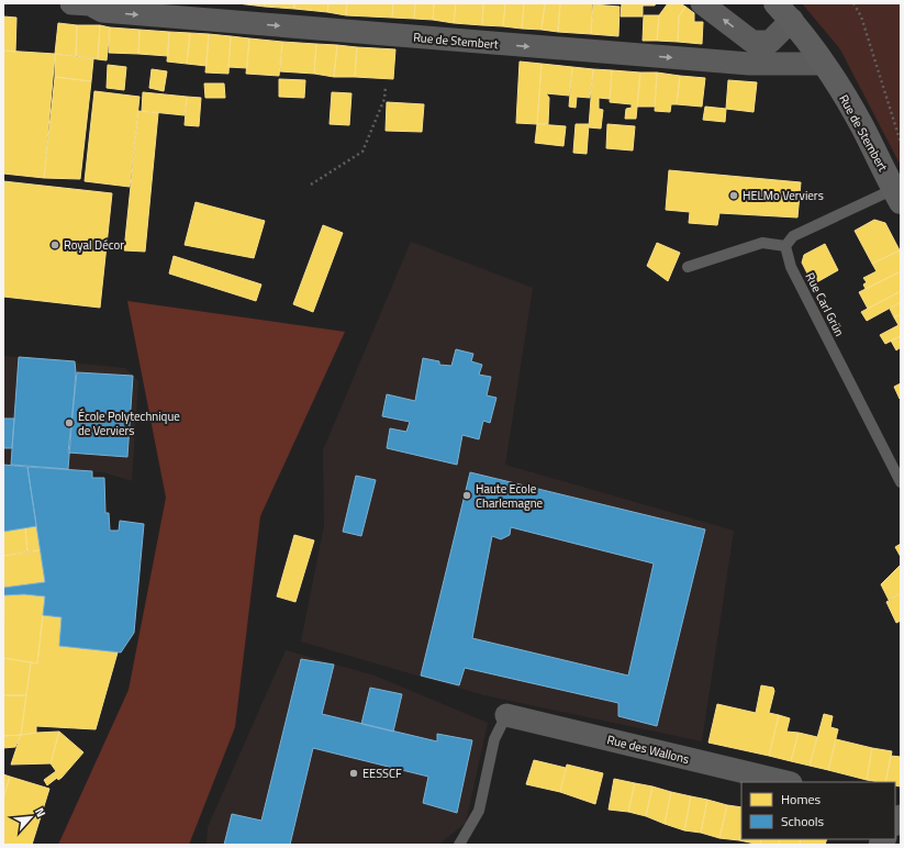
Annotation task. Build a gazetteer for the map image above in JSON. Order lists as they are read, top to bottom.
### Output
{
  "streets": {
    "street": ["Rue de Stembert", "Rue des Wallons"],
    "lane": ["Rue Carl Grün"]
  },
  "one_way": ["Rue de Stembert"],
  "places": [
    "HELMo Verviers",
    "Royal Décor",
    "École Polytechnique de Verviers",
    "Haute Ecole Charlemagne",
    "EESSCF"
  ],
  "legend": ["Homes", "Schools"],
  "north": "top right"
}
